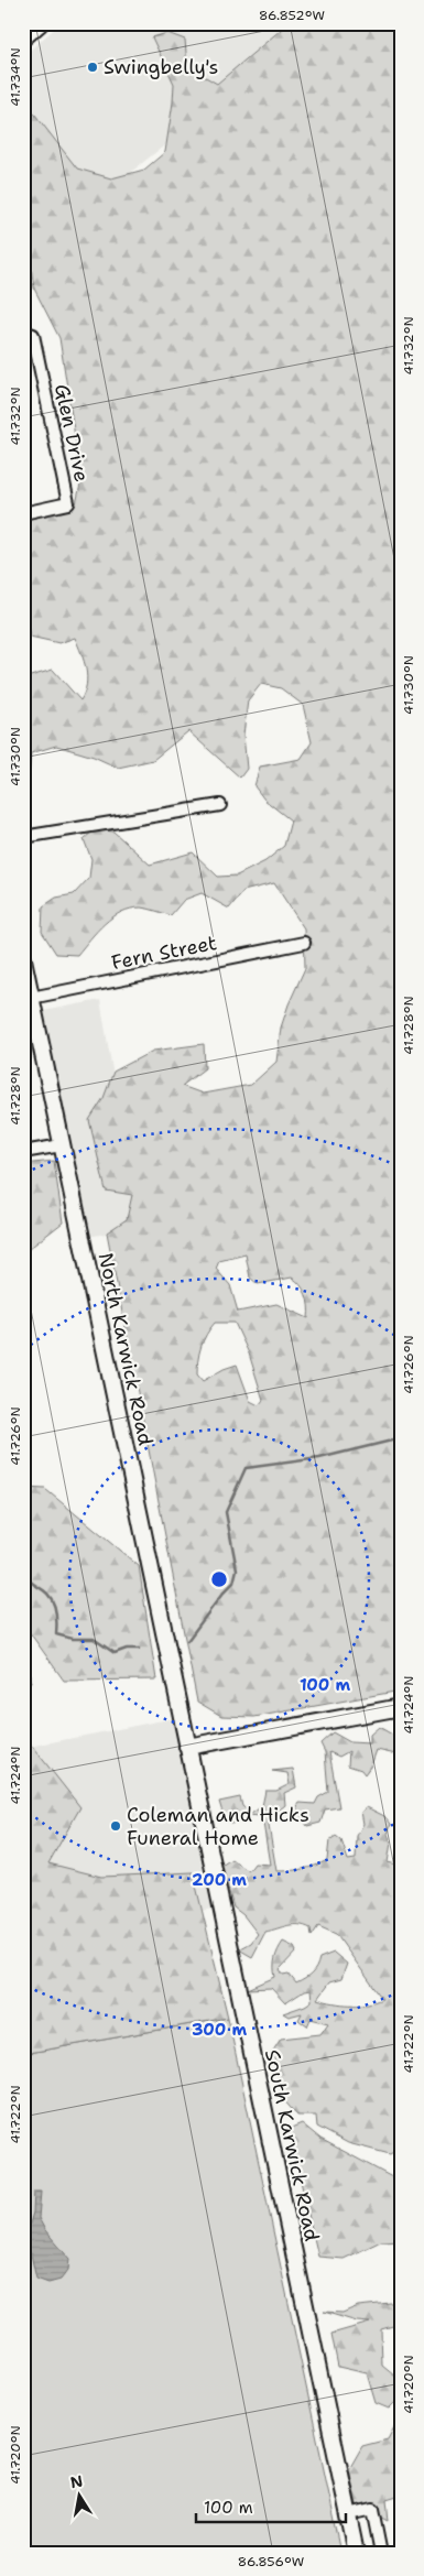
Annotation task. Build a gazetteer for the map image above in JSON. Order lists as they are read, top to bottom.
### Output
{
  "streets": {
    "street": [
      "Glen Drive",
      "Fern Street",
      "North Karwick Road",
      "South Karwick Road"
    ]
  },
  "crossings": [
    ["Fern Street", "North Karwick Road"],
    ["North Karwick Road", "South Karwick Road"]
  ],
  "places": ["Swingbelly's", "Coleman and Hicks Funeral Home"],
  "scale_bar": "100 m",
  "north": "top",
  "coordinates": [
    "86.852°W",
    "41.734°N",
    "41.732°N",
    "41.730°N",
    "41.728°N",
    "41.726°N",
    "41.724°N",
    "41.722°N",
    "41.720°N",
    "86.856°W"
  ],
  "rings": ["100 m", "200 m", "300 m"]
}
